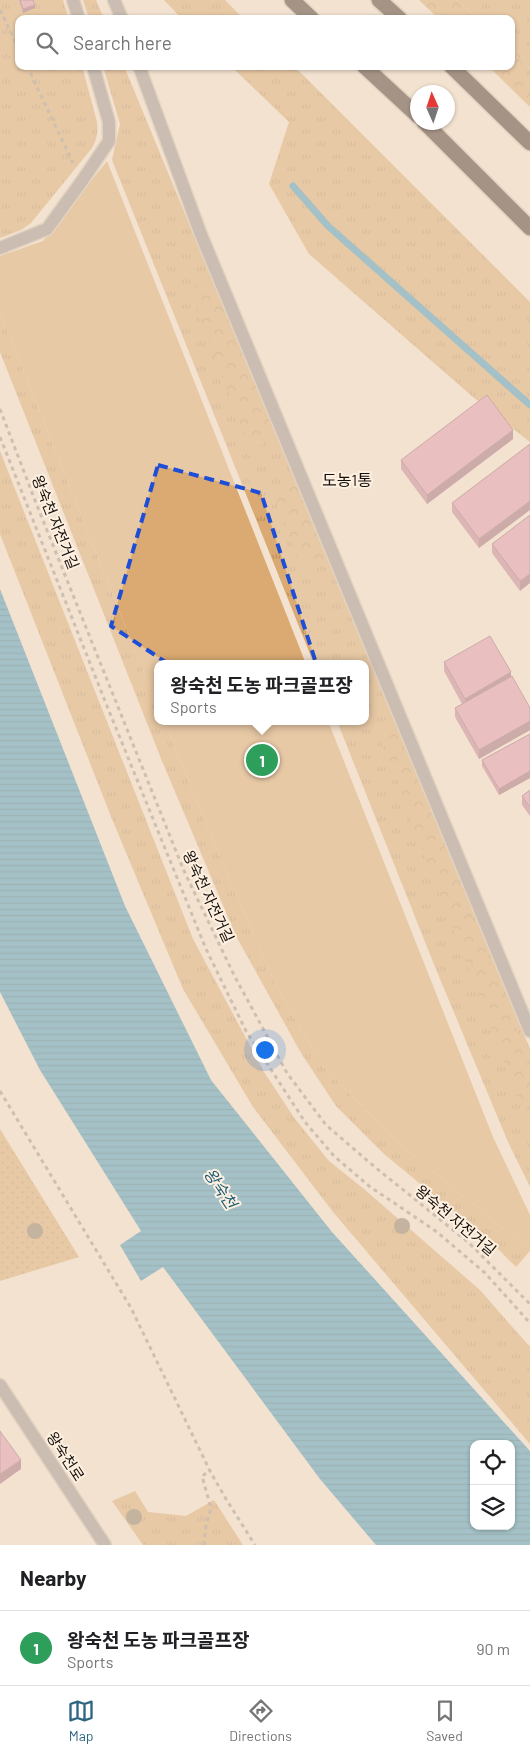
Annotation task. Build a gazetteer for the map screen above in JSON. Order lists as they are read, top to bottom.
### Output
{
  "streets": {
    "street": ["왕숙천로"],
    "path": ["왕숙천 자전거길"]
  },
  "districts": ["도농1통"],
  "water": ["왕숙천"],
  "north": "top",
  "page": {
    "search": "Search here",
    "popup": ["왕숙천 도농 파크골프장", "Sports"],
    "pins": "1",
    "heading": "Nearby",
    "list": [
      {
        "mark": "1",
        "name": "왕숙천 도농 파크골프장",
        "note": "Sports",
        "value": "90 m"
      }
    ],
    "nav": ["Map", "Directions", "Saved"]
  }
}
